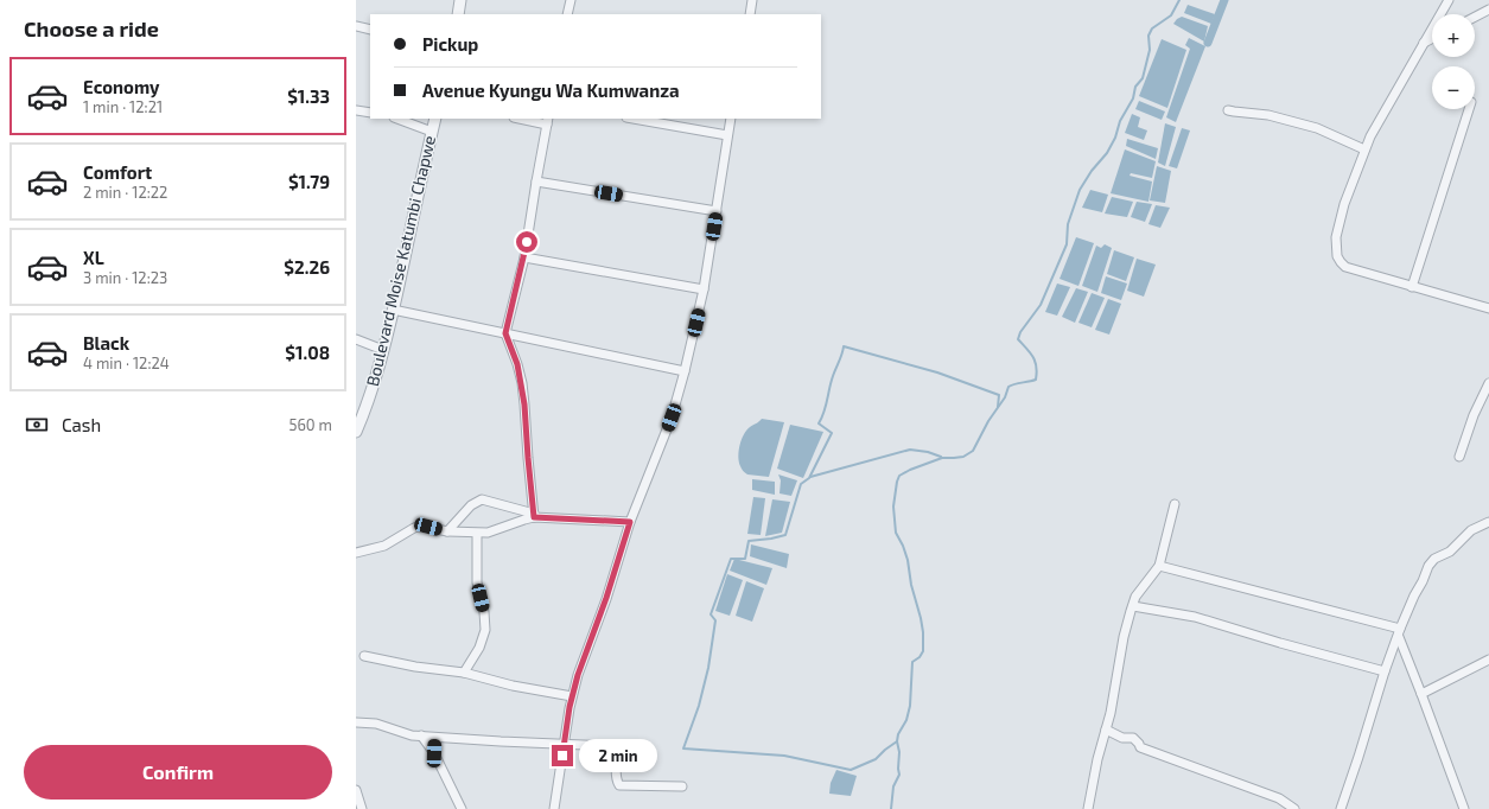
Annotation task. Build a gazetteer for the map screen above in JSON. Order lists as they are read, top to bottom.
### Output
{
  "streets": {
    "street": ["Boulevard Moise Katumbi Chapwe"]
  },
  "page": {
    "heading": "Choose a ride",
    "map_buttons": ["+", "−"],
    "banner": ["Pickup", "Avenue Kyungu Wa Kumwanza"],
    "list": [
      {
        "name": "Economy",
        "note": "1 min · 12:21",
        "value": "$1.33"
      },
      {
        "name": "Comfort",
        "note": "2 min · 12:22",
        "value": "$1.79"
      },
      {
        "name": "XL",
        "note": "3 min · 12:23",
        "value": "$2.26"
      },
      {
        "name": "Black",
        "note": "4 min · 12:24",
        "value": "$1.08"
      }
    ],
    "pay": ["Cash", "560 m"],
    "buttons": "Confirm",
    "bubble": "2 min"
  }
}
